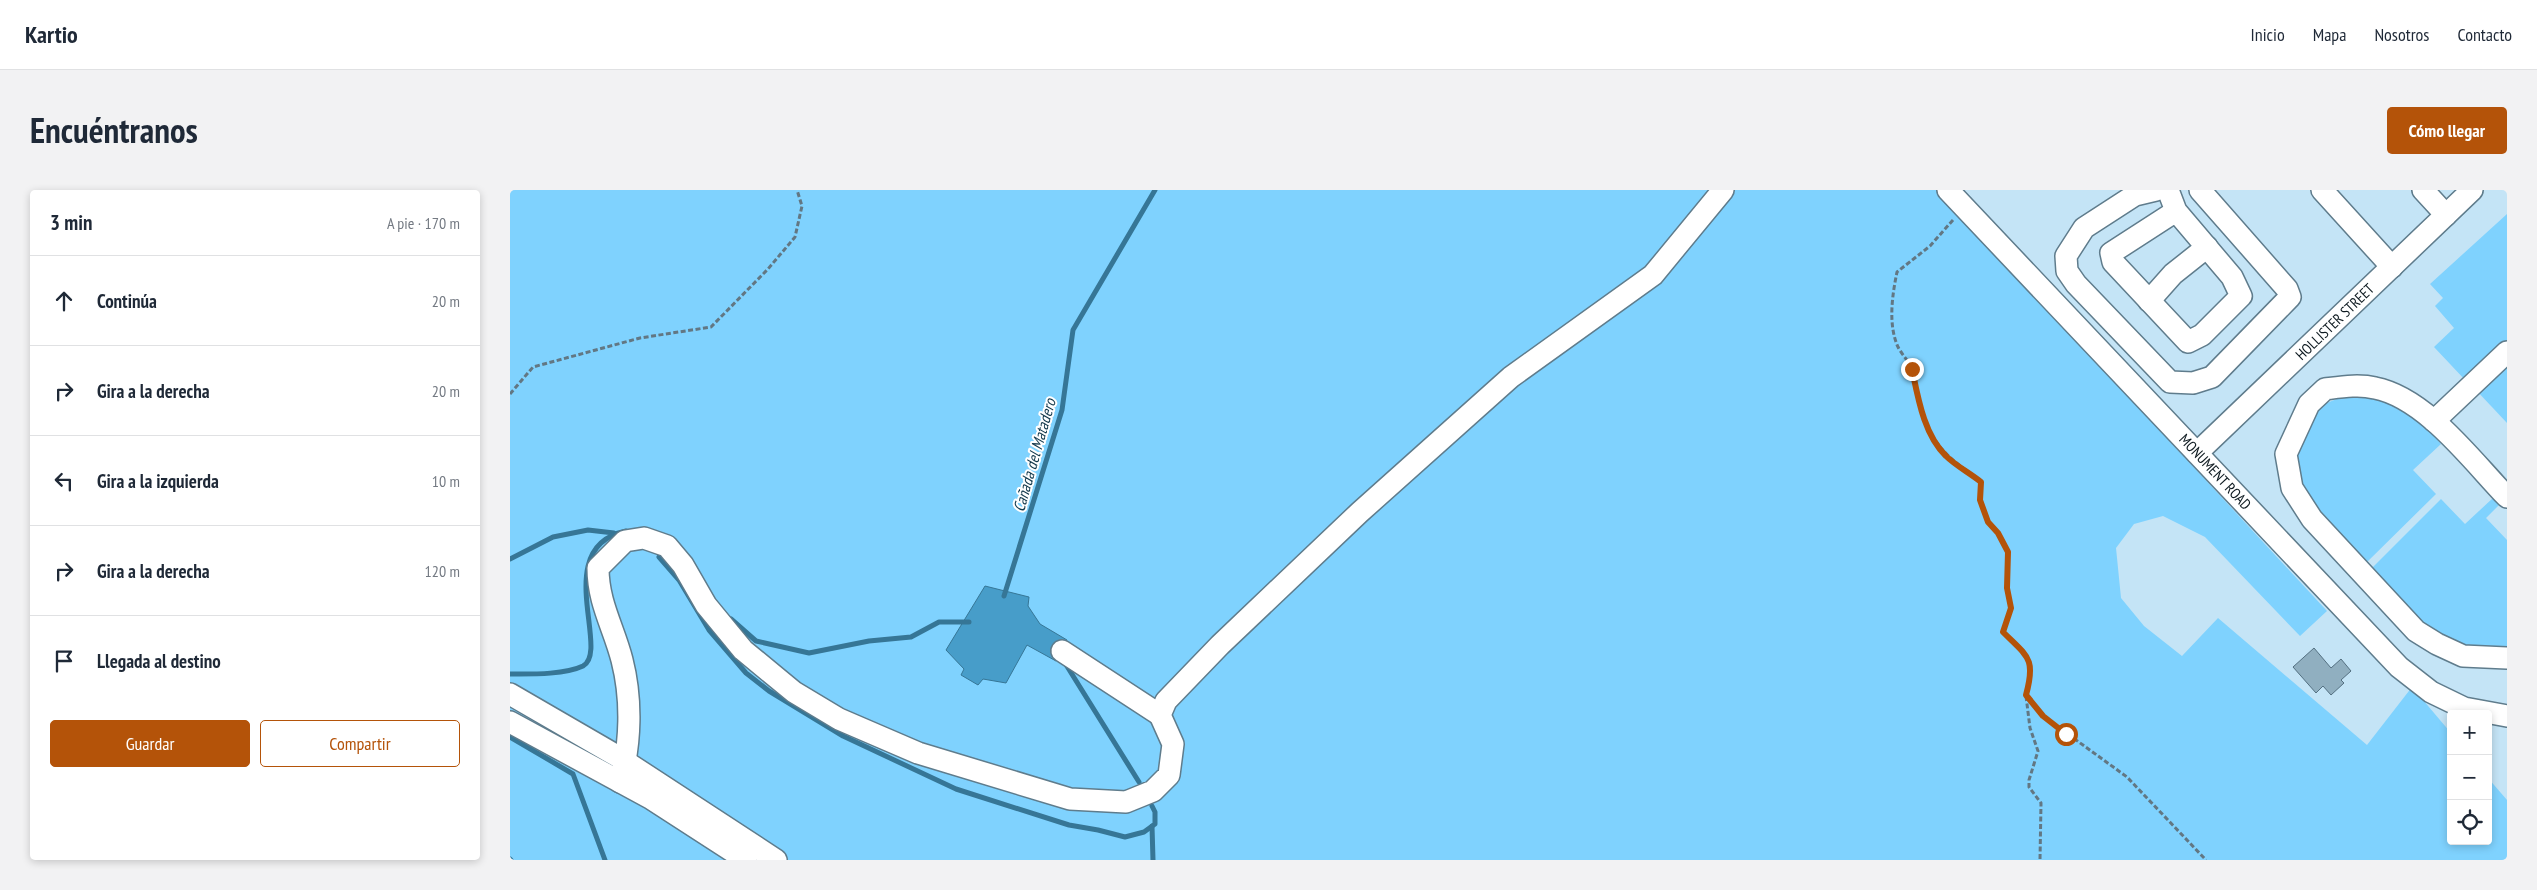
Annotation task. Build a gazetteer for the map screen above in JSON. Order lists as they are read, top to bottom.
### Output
{
  "streets": {
    "street": ["HOLLISTER STREET", "MONUMENT ROAD"]
  },
  "crossings": [
    ["HOLLISTER STREET", "MONUMENT ROAD"]
  ],
  "water": ["Cañada del Matadero"],
  "page": {
    "header": "Kartio",
    "nav": [
      "Inicio",
      "Mapa",
      "Nosotros",
      "Contacto"
    ],
    "title": "Encuéntranos",
    "buttons": [
      "Cómo llegar",
      ["Guardar", "Compartir"]
    ],
    "heading": ["3 min", "A pie · 170 m"],
    "list": [
      ["Continúa", "20 m"],
      ["Gira a la derecha", "20 m"],
      ["Gira a la izquierda", "10 m"],
      ["Gira a la derecha", "120 m"],
      "Llegada al destino"
    ],
    "map_buttons": ["+", "−"]
  }
}
